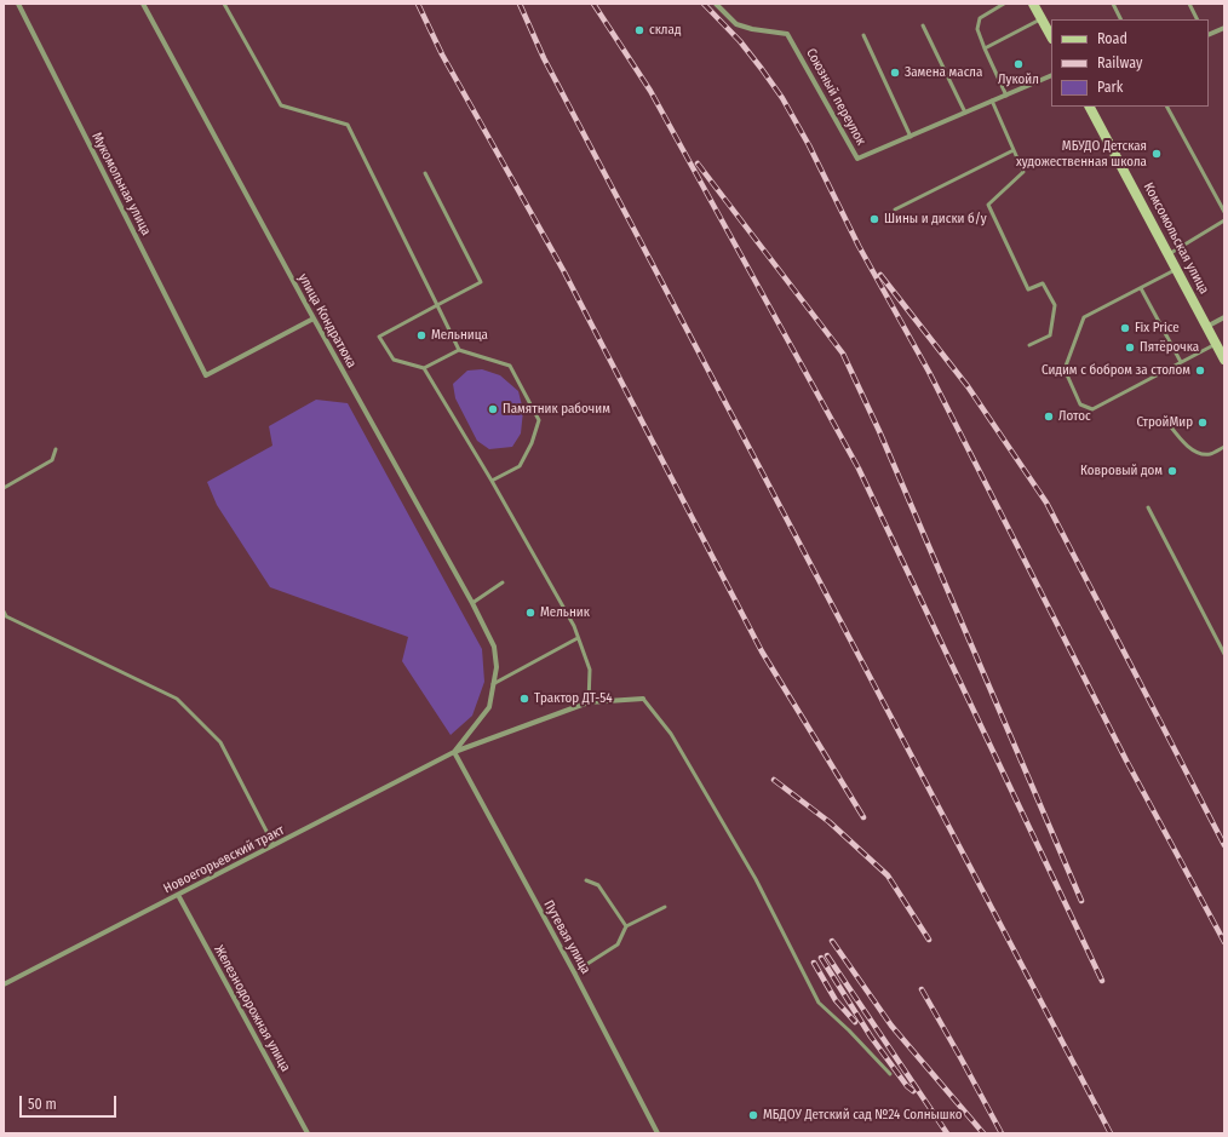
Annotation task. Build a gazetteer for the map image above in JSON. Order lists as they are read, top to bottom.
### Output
{
  "streets": {
    "main road": ["Комсомольская улица"],
    "street": [
      "Союзный переулок",
      "Мукомольная улица",
      "улица Кондратюка",
      "Новоегорьевский тракт",
      "Путевая улица",
      "Железнодорожная улица"
    ]
  },
  "crossings": [
    ["Мукомольная улица", "улица Кондратюка"],
    ["улица Кондратюка", "Новоегорьевский тракт"],
    ["Новоегорьевский тракт", "Путевая улица"],
    ["Новоегорьевский тракт", "Железнодорожная улица"]
  ],
  "places": [
    "склад",
    "Лукойл",
    "Замена масла",
    "МБУДО Детская художественная школа",
    "Шины и диски б/у",
    "Fix Price",
    "Мельница",
    "Пятёрочка",
    "Сидим с бобром за столом",
    "Памятник рабочим",
    "Лотос",
    "СтройМир",
    "Ковровый дом",
    "Мельник",
    "Трактор ДТ-54",
    "МБДОУ Детский сад №24 Солнышко"
  ],
  "legend": ["Road", "Railway", "Park"],
  "scale_bar": "50 m"
}
